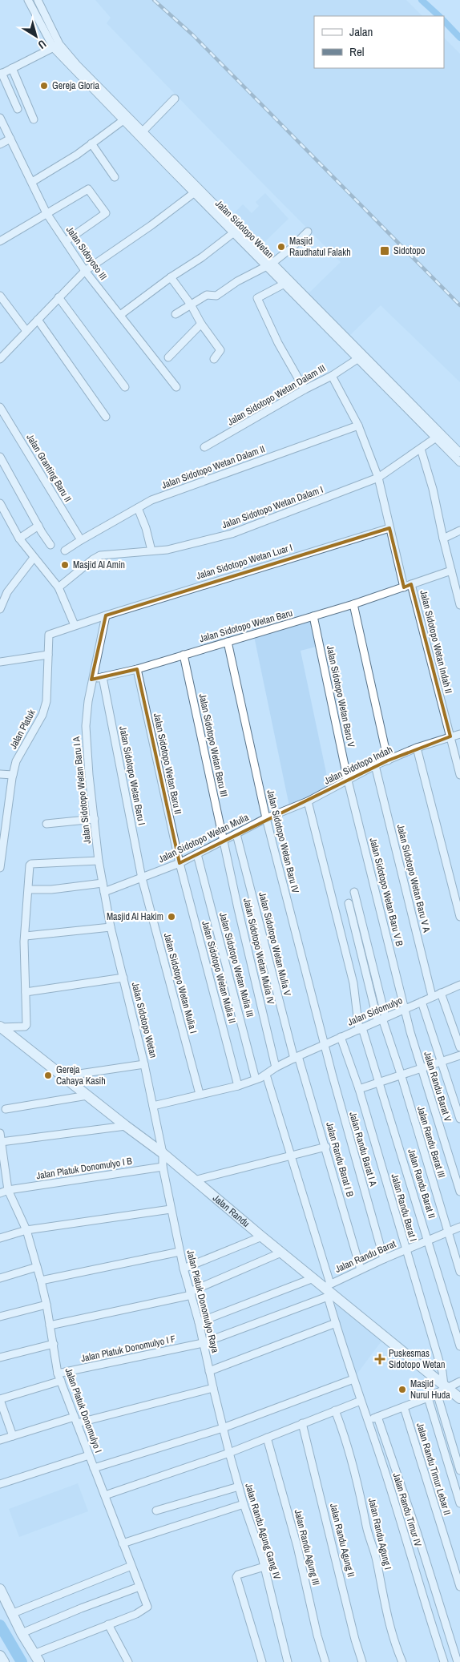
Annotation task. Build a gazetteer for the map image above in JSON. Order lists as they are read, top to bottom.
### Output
{
  "streets": {
    "street": [
      "Jalan Sidotopo Wetan",
      "Jalan Sidoyoso III",
      "Jalan Sidotopo Wetan Dalam III",
      "Jalan Sidotopo Wetan Dalam II",
      "Jalan Granting Baru II",
      "Jalan Sidotopo Wetan Dalam I",
      "Jalan Sidotopo Wetan Luar I",
      "Jalan Sidotopo Wetan Baru",
      "Jalan Sidotopo Wetan Indah II",
      "Jalan Sidotopo Wetan Baru V",
      "Jalan Platuk",
      "Jalan Sidotopo Wetan Baru III",
      "Jalan Sidotopo Wetan Baru II",
      "Jalan Sidotopo Indah",
      "Jalan Sidotopo Wetan Baru I",
      "Jalan Sidotopo Wetan Baru I A",
      "Jalan Sidotopo Wetan Mulia",
      "Jalan Sidotopo Wetan Baru IV",
      "Jalan Sidotopo Wetan Baru V A",
      "Jalan Sidotopo Wetan Baru V B",
      "Jalan Sidotopo Wetan Mulia V",
      "Jalan Sidotopo Wetan Mulia IV",
      "Jalan Sidotopo Wetan Mulia III",
      "Jalan Sidotopo Wetan Mulia II",
      "Jalan Sidotopo Wetan Mulia I",
      "Jalan Sidomulyo",
      "Jalan Randu Barat V",
      "Jalan Randu Barat III",
      "Jalan Randu Barat I A",
      "Jalan Randu Barat I B",
      "Jalan Platuk Donomulyo I B",
      "Jalan Randu Barat II",
      "Jalan Randu Barat I",
      "Jalan Randu",
      "Jalan Randu Barat",
      "Jalan Platuk Donomulyo Raya",
      "Jalan Platuk Donomulyo I F",
      "Jalan Platuk Donomulyo I",
      "Jalan Randu Timur Lebar II",
      "Jalan Randu Timur IV",
      "Jalan Randu Agung Gang IV",
      "Jalan Randu Agung I",
      "Jalan Randu Agung II",
      "Jalan Randu Agung III"
    ]
  },
  "crossings": [
    ["Jalan Sidotopo Wetan", "Jalan Sidotopo Wetan Dalam III"],
    ["Jalan Sidotopo Wetan", "Jalan Sidotopo Wetan Dalam I"],
    ["Jalan Sidotopo Wetan", "Jalan Sidotopo Wetan Baru I A"],
    ["Jalan Sidotopo Wetan", "Jalan Sidotopo Wetan Mulia"],
    ["Jalan Sidotopo Wetan", "Jalan Randu"],
    ["Jalan Sidotopo Wetan", "Jalan Platuk Donomulyo Raya"],
    ["Jalan Sidotopo Wetan Dalam III", "Jalan Sidotopo Wetan Indah II"],
    ["Jalan Sidotopo Wetan Dalam II", "Jalan Granting Baru II"],
    ["Jalan Sidotopo Wetan Dalam II", "Jalan Sidotopo Wetan Indah II"],
    ["Jalan Sidotopo Wetan Dalam I", "Jalan Sidotopo Wetan Indah II"],
    ["Jalan Sidotopo Wetan Luar I", "Jalan Sidotopo Wetan Indah II"],
    ["Jalan Sidotopo Wetan Luar I", "Jalan Platuk"],
    ["Jalan Sidotopo Wetan Luar I", "Jalan Sidotopo Wetan Baru I A"],
    ["Jalan Sidotopo Wetan Baru", "Jalan Sidotopo Wetan Indah II"],
    ["Jalan Sidotopo Wetan Baru", "Jalan Sidotopo Wetan Baru V"],
    ["Jalan Sidotopo Wetan Baru", "Jalan Sidotopo Wetan Baru III"],
    ["Jalan Sidotopo Wetan Baru", "Jalan Sidotopo Wetan Baru II"],
    ["Jalan Sidotopo Wetan Baru", "Jalan Sidotopo Wetan Baru I"],
    ["Jalan Sidotopo Wetan Baru", "Jalan Sidotopo Wetan Baru I A"],
    ["Jalan Sidotopo Wetan Baru", "Jalan Sidotopo Wetan Baru IV"],
    ["Jalan Sidotopo Wetan Indah II", "Jalan Sidotopo Indah"],
    ["Jalan Sidotopo Wetan Baru V", "Jalan Sidotopo Indah"],
    ["Jalan Sidotopo Wetan Baru V", "Jalan Sidotopo Wetan Baru V B"],
    ["Jalan Platuk", "Jalan Sidotopo Wetan Baru I A"],
    ["Jalan Sidotopo Wetan Baru III", "Jalan Sidotopo Wetan Mulia"],
    ["Jalan Sidotopo Wetan Baru III", "Jalan Sidotopo Wetan Mulia IV"],
    ["Jalan Sidotopo Wetan Baru II", "Jalan Sidotopo Wetan Mulia"],
    ["Jalan Sidotopo Wetan Baru II", "Jalan Sidotopo Wetan Mulia II"],
    ["Jalan Sidotopo Indah", "Jalan Sidotopo Wetan Mulia"],
    ["Jalan Sidotopo Indah", "Jalan Sidotopo Wetan Baru IV"],
    ["Jalan Sidotopo Indah", "Jalan Sidotopo Wetan Baru V A"],
    ["Jalan Sidotopo Indah", "Jalan Sidotopo Wetan Baru V B"],
    ["Jalan Sidotopo Indah", "Jalan Randu Barat II"],
    ["Jalan Sidotopo Wetan Baru I", "Jalan Sidotopo Wetan Mulia"],
    ["Jalan Sidotopo Wetan Baru I", "Jalan Sidotopo Wetan Mulia I"],
    ["Jalan Sidotopo Wetan Baru I A", "Jalan Sidotopo Wetan Mulia"],
    ["Jalan Sidotopo Wetan Mulia", "Jalan Sidotopo Wetan Baru IV"],
    ["Jalan Sidotopo Wetan Mulia", "Jalan Sidotopo Wetan Mulia V"],
    ["Jalan Sidotopo Wetan Mulia", "Jalan Sidotopo Wetan Mulia IV"],
    ["Jalan Sidotopo Wetan Mulia", "Jalan Sidotopo Wetan Mulia III"],
    ["Jalan Sidotopo Wetan Mulia", "Jalan Sidotopo Wetan Mulia II"],
    ["Jalan Sidotopo Wetan Mulia", "Jalan Sidotopo Wetan Mulia I"],
    ["Jalan Sidotopo Wetan Baru IV", "Jalan Sidomulyo"],
    ["Jalan Sidotopo Wetan Baru IV", "Jalan Randu Barat I A"],
    ["Jalan Sidotopo Wetan Baru V A", "Jalan Sidomulyo"],
    ["Jalan Sidotopo Wetan Baru V B", "Jalan Sidomulyo"],
    ["Jalan Sidotopo Wetan Baru V B", "Jalan Randu Barat V"],
    ["Jalan Sidotopo Wetan Mulia V", "Jalan Sidomulyo"],
    ["Jalan Sidotopo Wetan Mulia V", "Jalan Randu Barat I B"],
    ["Jalan Sidomulyo", "Jalan Randu Barat V"],
    ["Jalan Sidomulyo", "Jalan Randu Barat III"],
    ["Jalan Sidomulyo", "Jalan Randu Barat I A"],
    ["Jalan Sidomulyo", "Jalan Randu Barat I B"],
    ["Jalan Sidomulyo", "Jalan Randu Barat II"],
    ["Jalan Sidomulyo", "Jalan Randu Barat I"],
    ["Jalan Randu Barat III", "Jalan Randu Barat"],
    ["Jalan Randu Barat I A", "Jalan Randu Barat"],
    ["Jalan Randu Barat I B", "Jalan Randu Barat"],
    ["Jalan Platuk Donomulyo I B", "Jalan Platuk Donomulyo Raya"],
    ["Jalan Platuk Donomulyo I B", "Jalan Platuk Donomulyo I"],
    ["Jalan Randu Barat II", "Jalan Randu Barat"],
    ["Jalan Randu Barat I", "Jalan Randu"],
    ["Jalan Randu Barat I", "Jalan Randu Barat"],
    ["Jalan Randu", "Jalan Randu Barat"],
    ["Jalan Randu", "Jalan Platuk Donomulyo Raya"],
    ["Jalan Randu", "Jalan Randu Timur IV"],
    ["Jalan Randu Barat", "Jalan Platuk Donomulyo Raya"],
    ["Jalan Randu Barat", "Jalan Platuk Donomulyo I F"],
    ["Jalan Randu Barat", "Jalan Randu Timur IV"],
    ["Jalan Platuk Donomulyo Raya", "Jalan Platuk Donomulyo I F"],
    ["Jalan Platuk Donomulyo Raya", "Jalan Randu Agung Gang IV"],
    ["Jalan Platuk Donomulyo I F", "Jalan Platuk Donomulyo I"]
  ],
  "places": {
    "other": [
      "Gereja Gloria",
      "Masjid Raudhatul Falakh",
      "Masjid Al Amin",
      "Masjid Al Hakim",
      "Gereja Cahaya Kasih",
      "Masjid Nurul Huda"
    ],
    "transit": ["Sidotopo"],
    "health": ["Puskesmas Sidotopo Wetan"]
  },
  "legend": ["Jalan", "Rel"],
  "north": "bottom right"
}
